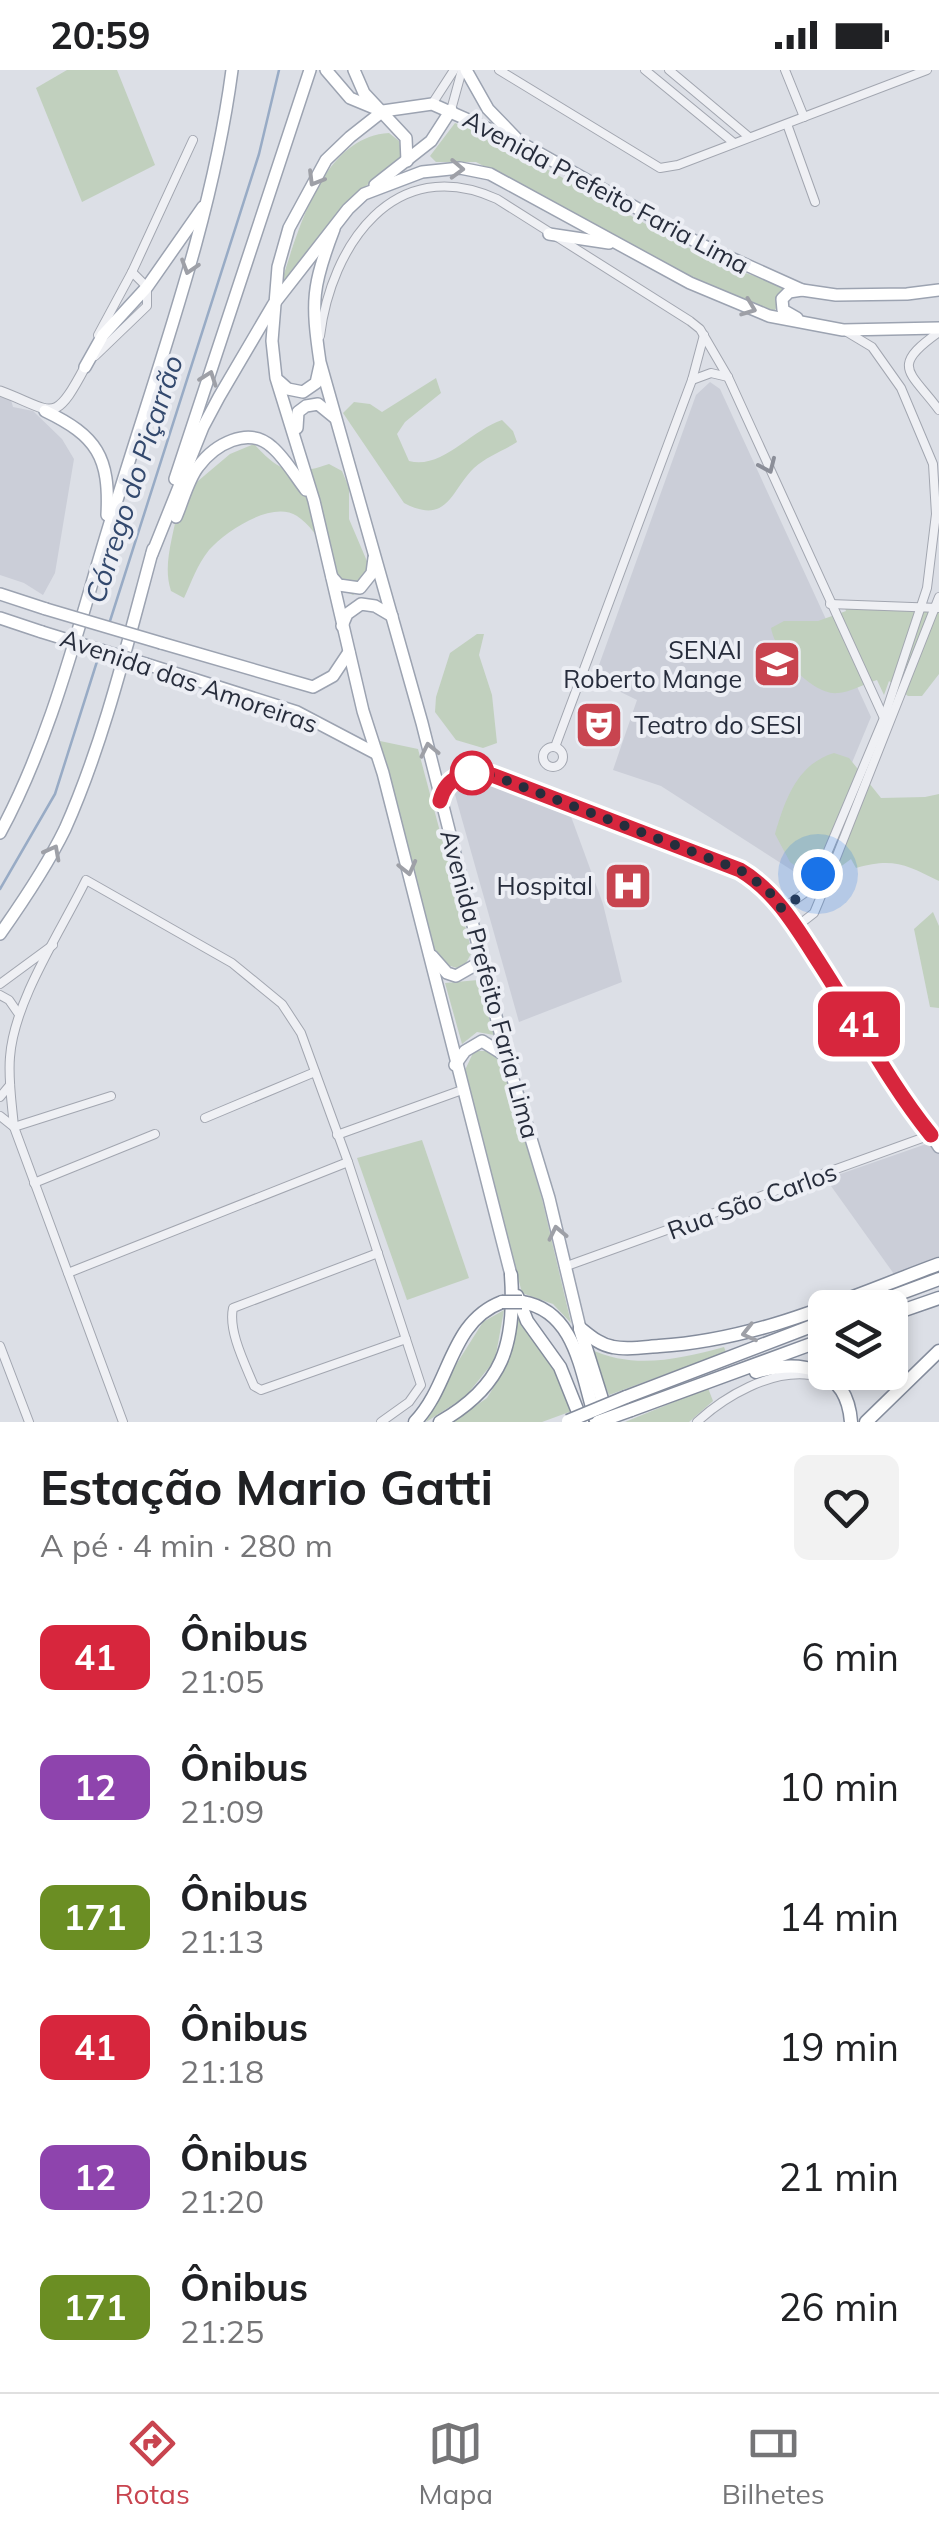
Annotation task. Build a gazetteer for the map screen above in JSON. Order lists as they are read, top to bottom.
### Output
{
  "streets": {
    "main road": ["Avenida Prefeito Faria Lima", "Avenida das Amoreiras"],
    "street": ["Rua São Carlos"]
  },
  "crossings": [
    ["Avenida Prefeito Faria Lima", "Avenida das Amoreiras"],
    ["Avenida Prefeito Faria Lima", "Rua São Carlos"]
  ],
  "water": ["Córrego do Piçarrão"],
  "places": {
    "school or university": ["SENAI Roberto Mange"],
    "theatre": ["Teatro do SESI"],
    "hospital": ["Hospital"]
  },
  "lines": ["bus line 41"],
  "page": {
    "status": "20:59",
    "on_map": "41",
    "heading": ["Estação Mario Gatti", "A pé · 4 min · 280 m"],
    "list": [
      {
        "mark": "41",
        "name": "Ônibus",
        "note": "21:05",
        "value": "6 min"
      },
      {
        "mark": "12",
        "name": "Ônibus",
        "note": "21:09",
        "value": "10 min"
      },
      {
        "mark": "171",
        "name": "Ônibus",
        "note": "21:13",
        "value": "14 min"
      },
      {
        "mark": "41",
        "name": "Ônibus",
        "note": "21:18",
        "value": "19 min"
      },
      {
        "mark": "12",
        "name": "Ônibus",
        "note": "21:20",
        "value": "21 min"
      },
      {
        "mark": "171",
        "name": "Ônibus",
        "note": "21:25",
        "value": "26 min"
      }
    ],
    "tabs": ["Rotas", "Mapa", "Bilhetes"]
  }
}
